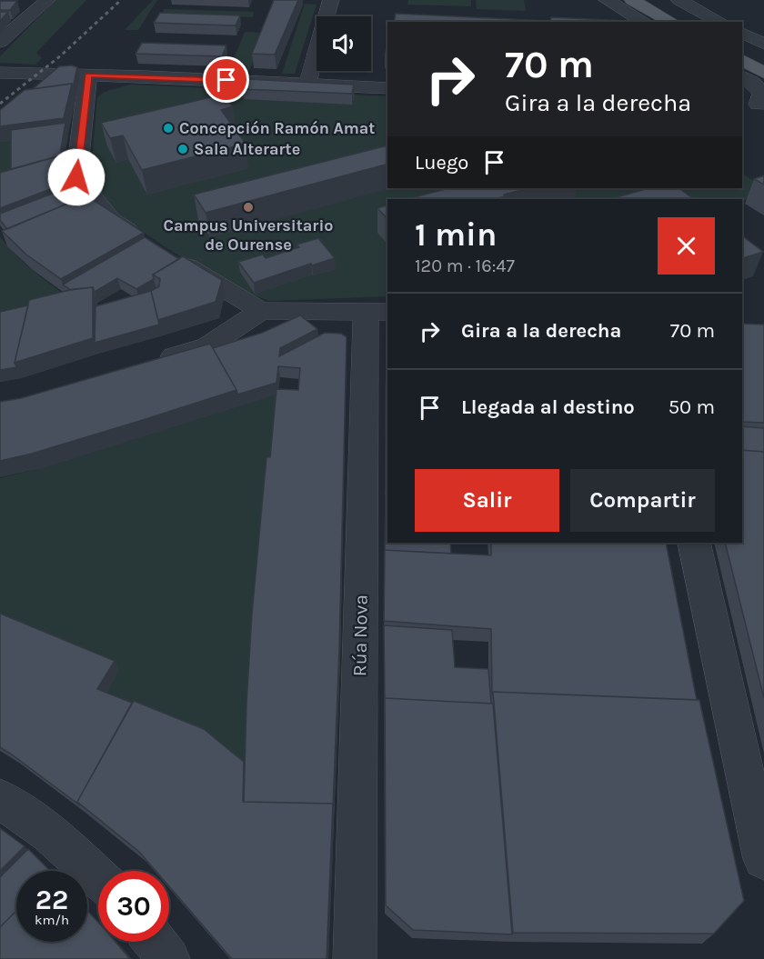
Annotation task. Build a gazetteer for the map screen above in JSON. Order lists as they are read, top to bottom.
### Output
{
  "streets": {
    "street": ["Rúa Nova"]
  },
  "places": ["Concepción Ramón Amat", "Sala Alterarte", "Campus Universitario de Ourense"],
  "page": {
    "turn": ["70 m", "Gira a la derecha"],
    "then": "Luego",
    "heading": ["1 min", "120 m · 16:47"],
    "list": [
      {
        "name": "Gira a la derecha",
        "value": "70 m"
      },
      {
        "name": "Llegada al destino",
        "value": "50 m"
      }
    ],
    "buttons": ["Salir", "Compartir"],
    "speed": "22 km/h",
    "limit": "30"
  }
}
